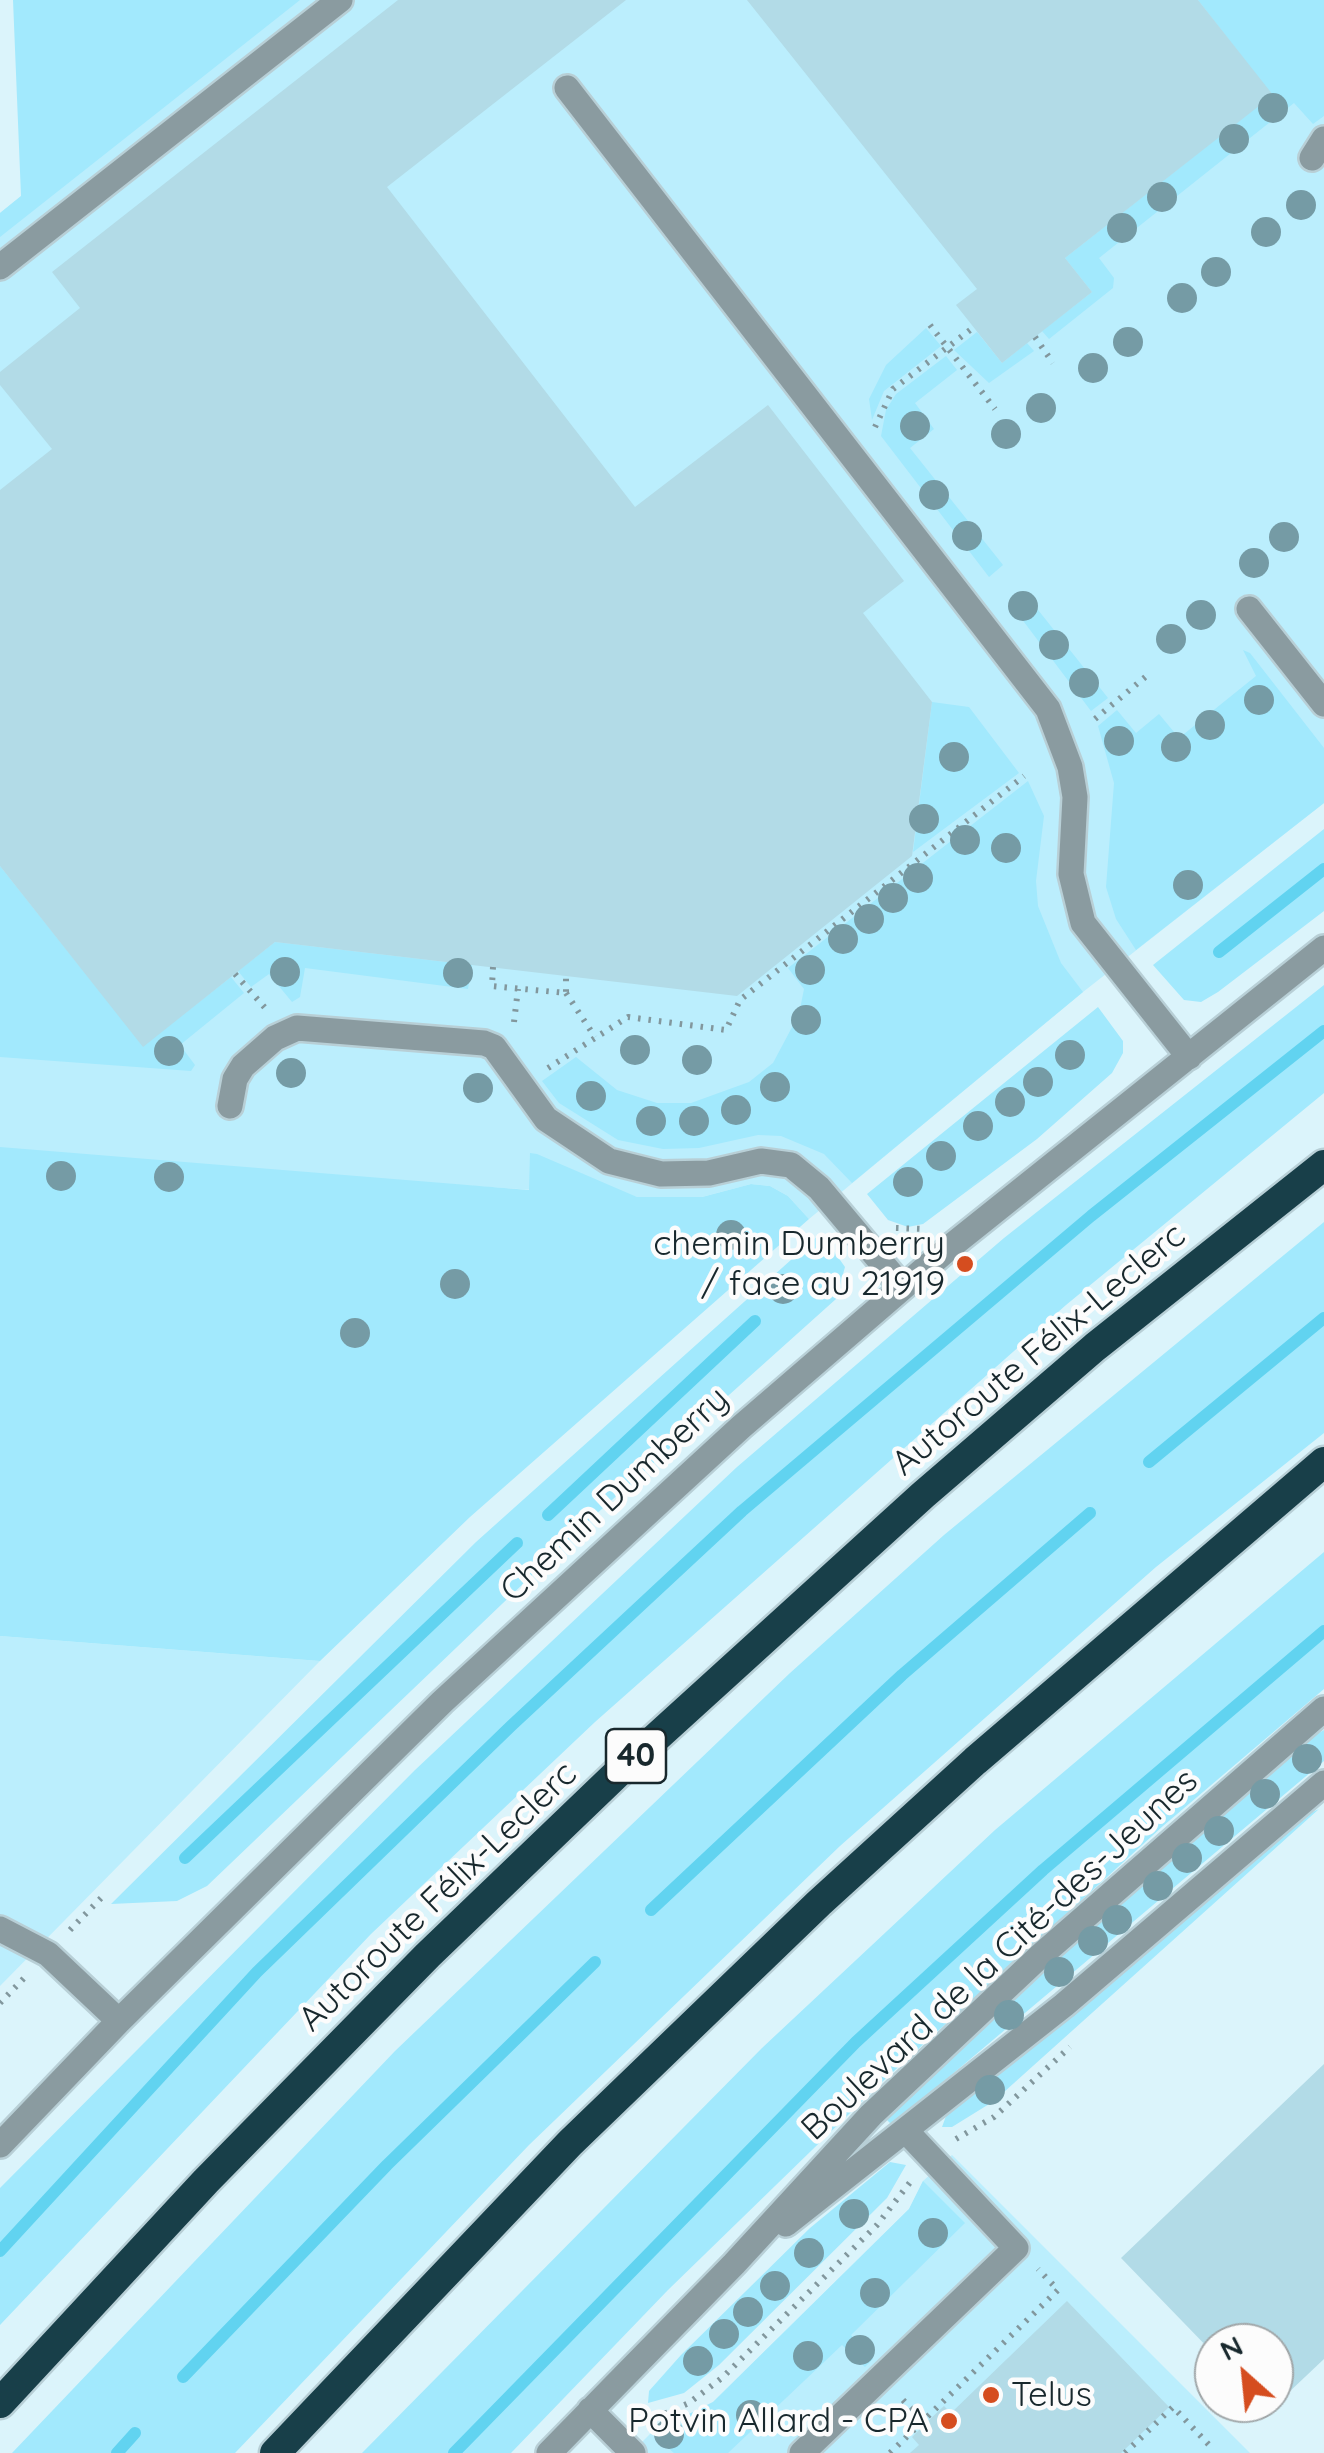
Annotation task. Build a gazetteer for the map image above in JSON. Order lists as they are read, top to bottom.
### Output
{
  "streets": {
    "highway": ["Autoroute Félix-Leclerc", "40"],
    "street": ["Chemin Dumberry", "Boulevard de la Cité-des-Jeunes"]
  },
  "places": ["chemin Dumberry / face au 21919", "Telus", "Potvin Allard - CPA"],
  "north": "top left"
}
